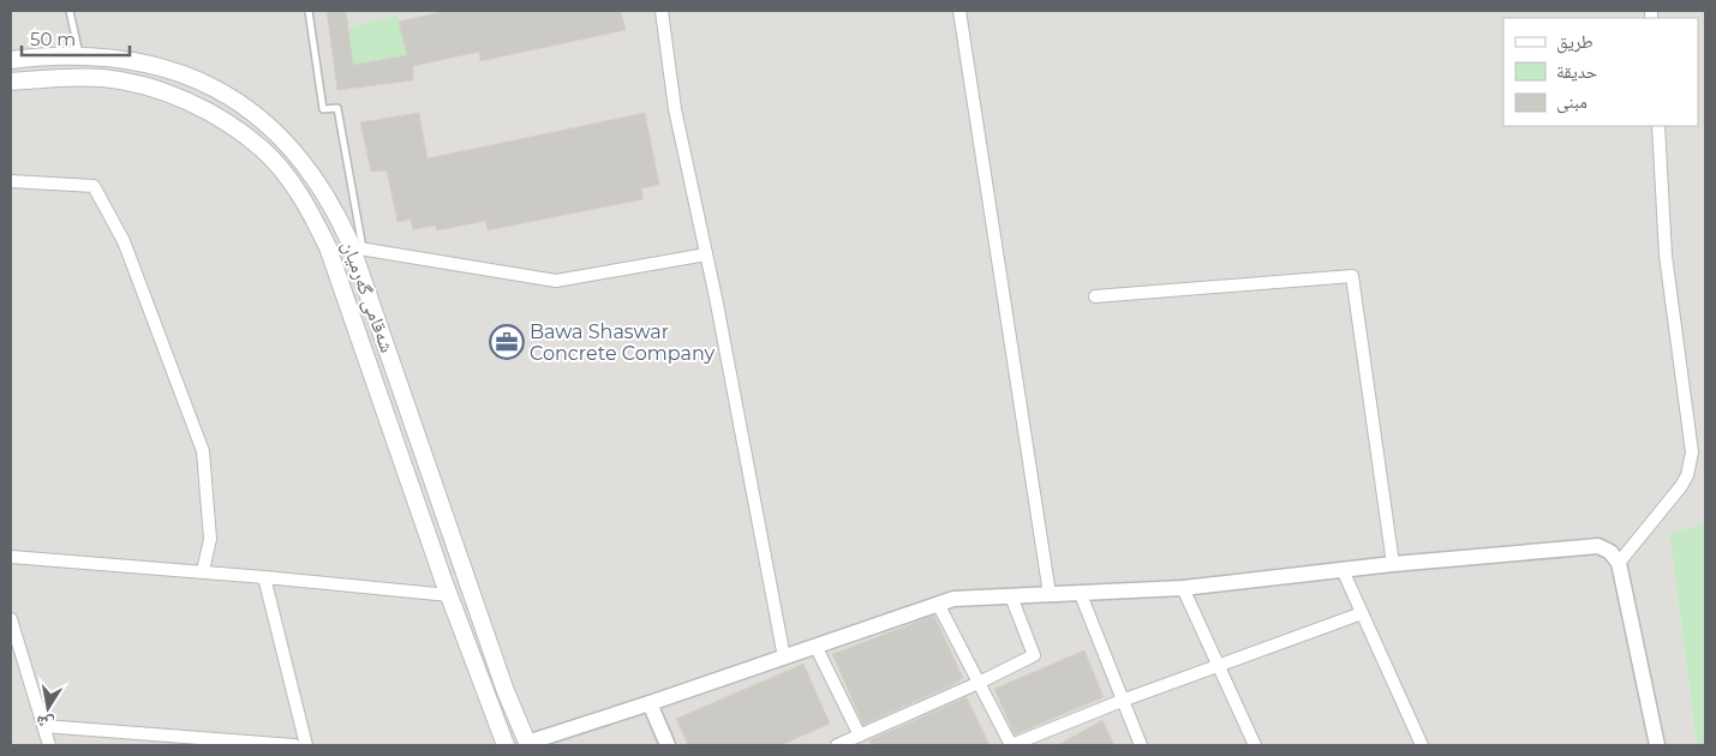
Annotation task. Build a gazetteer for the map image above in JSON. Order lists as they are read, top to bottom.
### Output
{
  "streets": {
    "main road": ["شەقامی گەرمیان"]
  },
  "places": {
    "office": ["Bawa Shaswar Concrete Company"]
  },
  "legend": ["طريق", "حديقة", "مبنى"],
  "scale_bar": "50 m",
  "north": "bottom"
}
